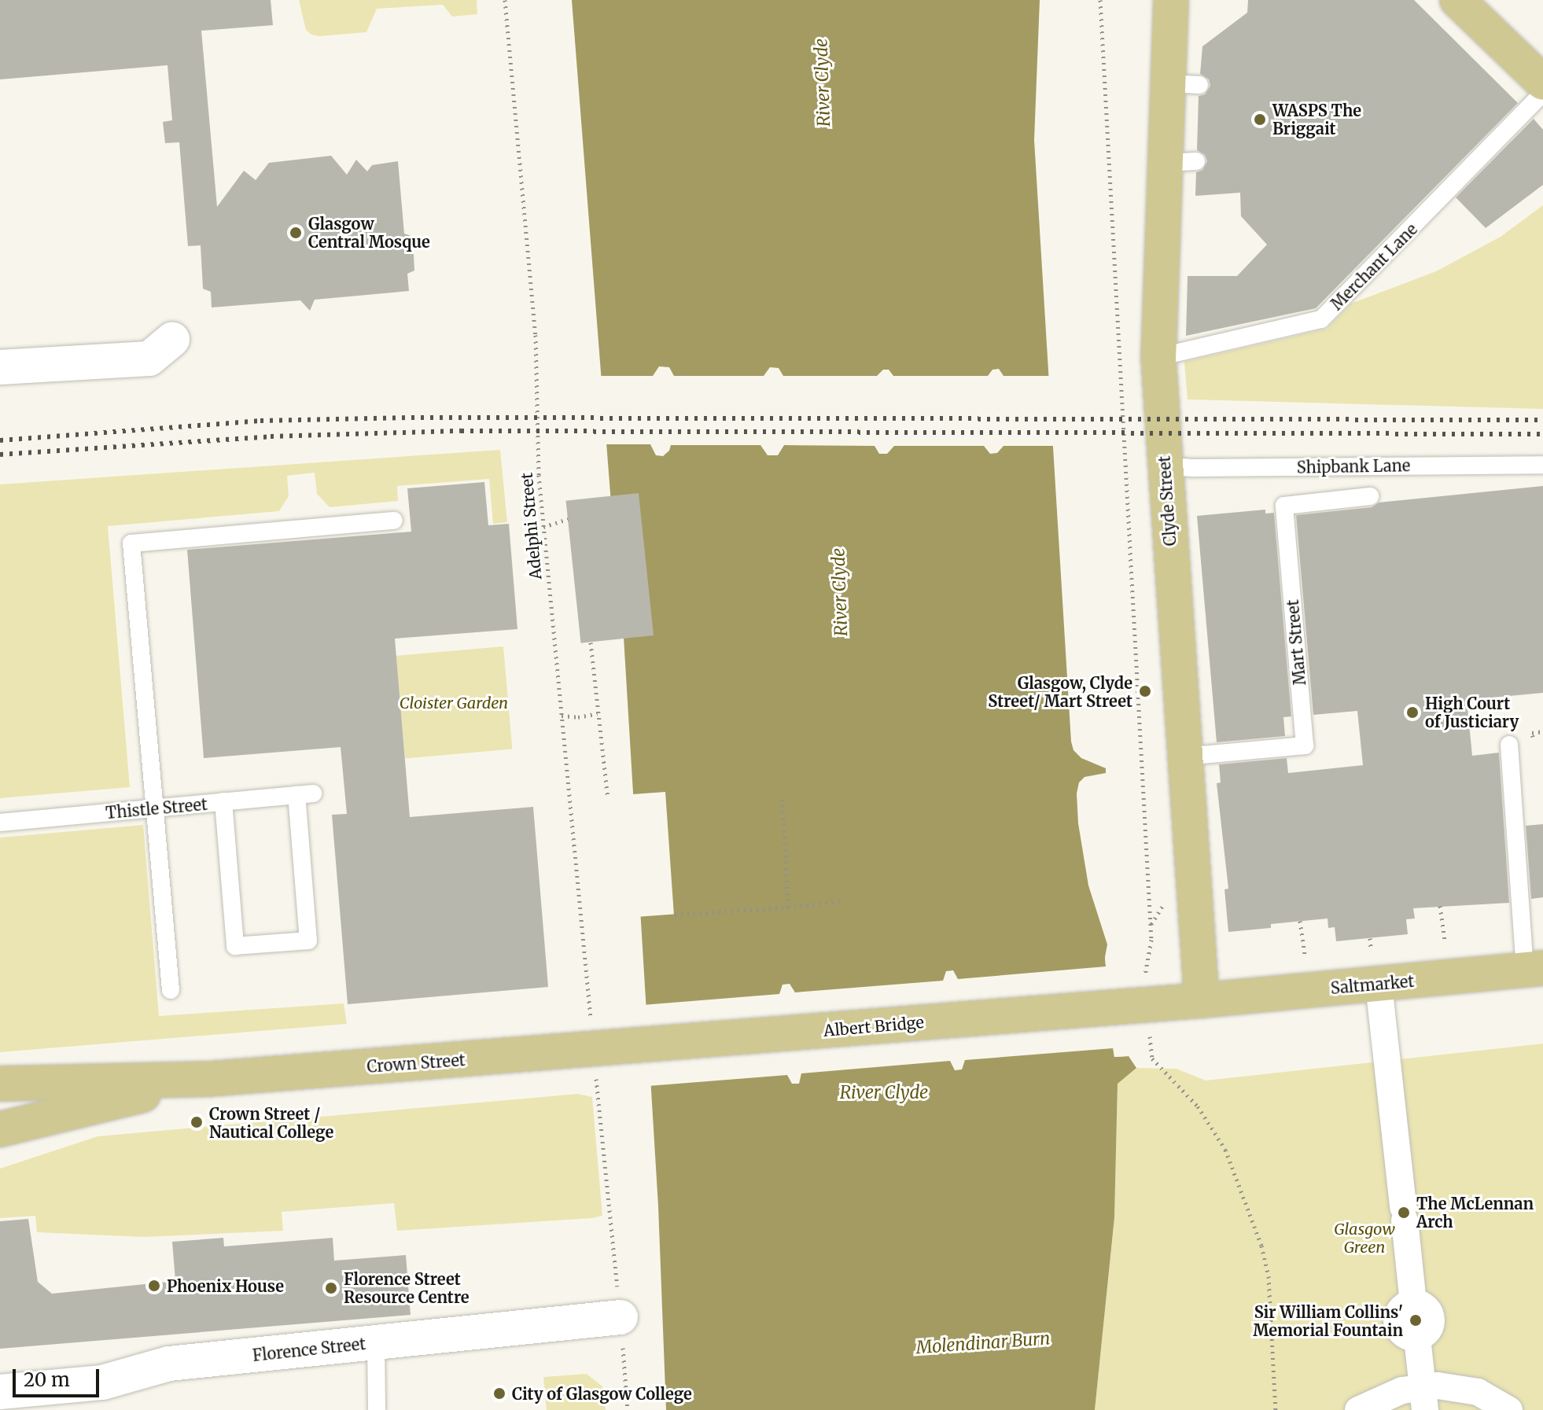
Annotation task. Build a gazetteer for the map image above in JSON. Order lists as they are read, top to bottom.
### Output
{
  "streets": {
    "main road": [
      "Clyde Street",
      "Saltmarket",
      "Albert Bridge",
      "Crown Street"
    ],
    "street": ["Florence Street"],
    "lane": [
      "Merchant Lane",
      "Shipbank Lane",
      "Mart Street",
      "Thistle Street"
    ],
    "path": ["Adelphi Street"]
  },
  "crossings": [
    ["Merchant Lane", "Clyde Street"],
    ["Shipbank Lane", "Clyde Street"],
    ["Clyde Street", "Mart Street"],
    ["Clyde Street", "Saltmarket"],
    ["Adelphi Street", "Albert Bridge"],
    ["Adelphi Street", "Crown Street"],
    ["Adelphi Street", "Florence Street"],
    ["Saltmarket", "Albert Bridge"],
    ["Albert Bridge", "Crown Street"]
  ],
  "water": ["River Clyde", "Molendinar Burn"],
  "parks": ["Cloister Garden", "Glasgow Green"],
  "places": [
    "WASPS The Briggait",
    "Glasgow Central Mosque",
    "Glasgow, Clyde Street/ Mart Street",
    "High Court of Justiciary",
    "Crown Street / Nautical College",
    "The McLennan Arch",
    "Phoenix House",
    "Florence Street Resource Centre",
    "Sir William Collins' Memorial Fountain",
    "City of Glasgow College"
  ],
  "scale_bar": "20 m"
}
